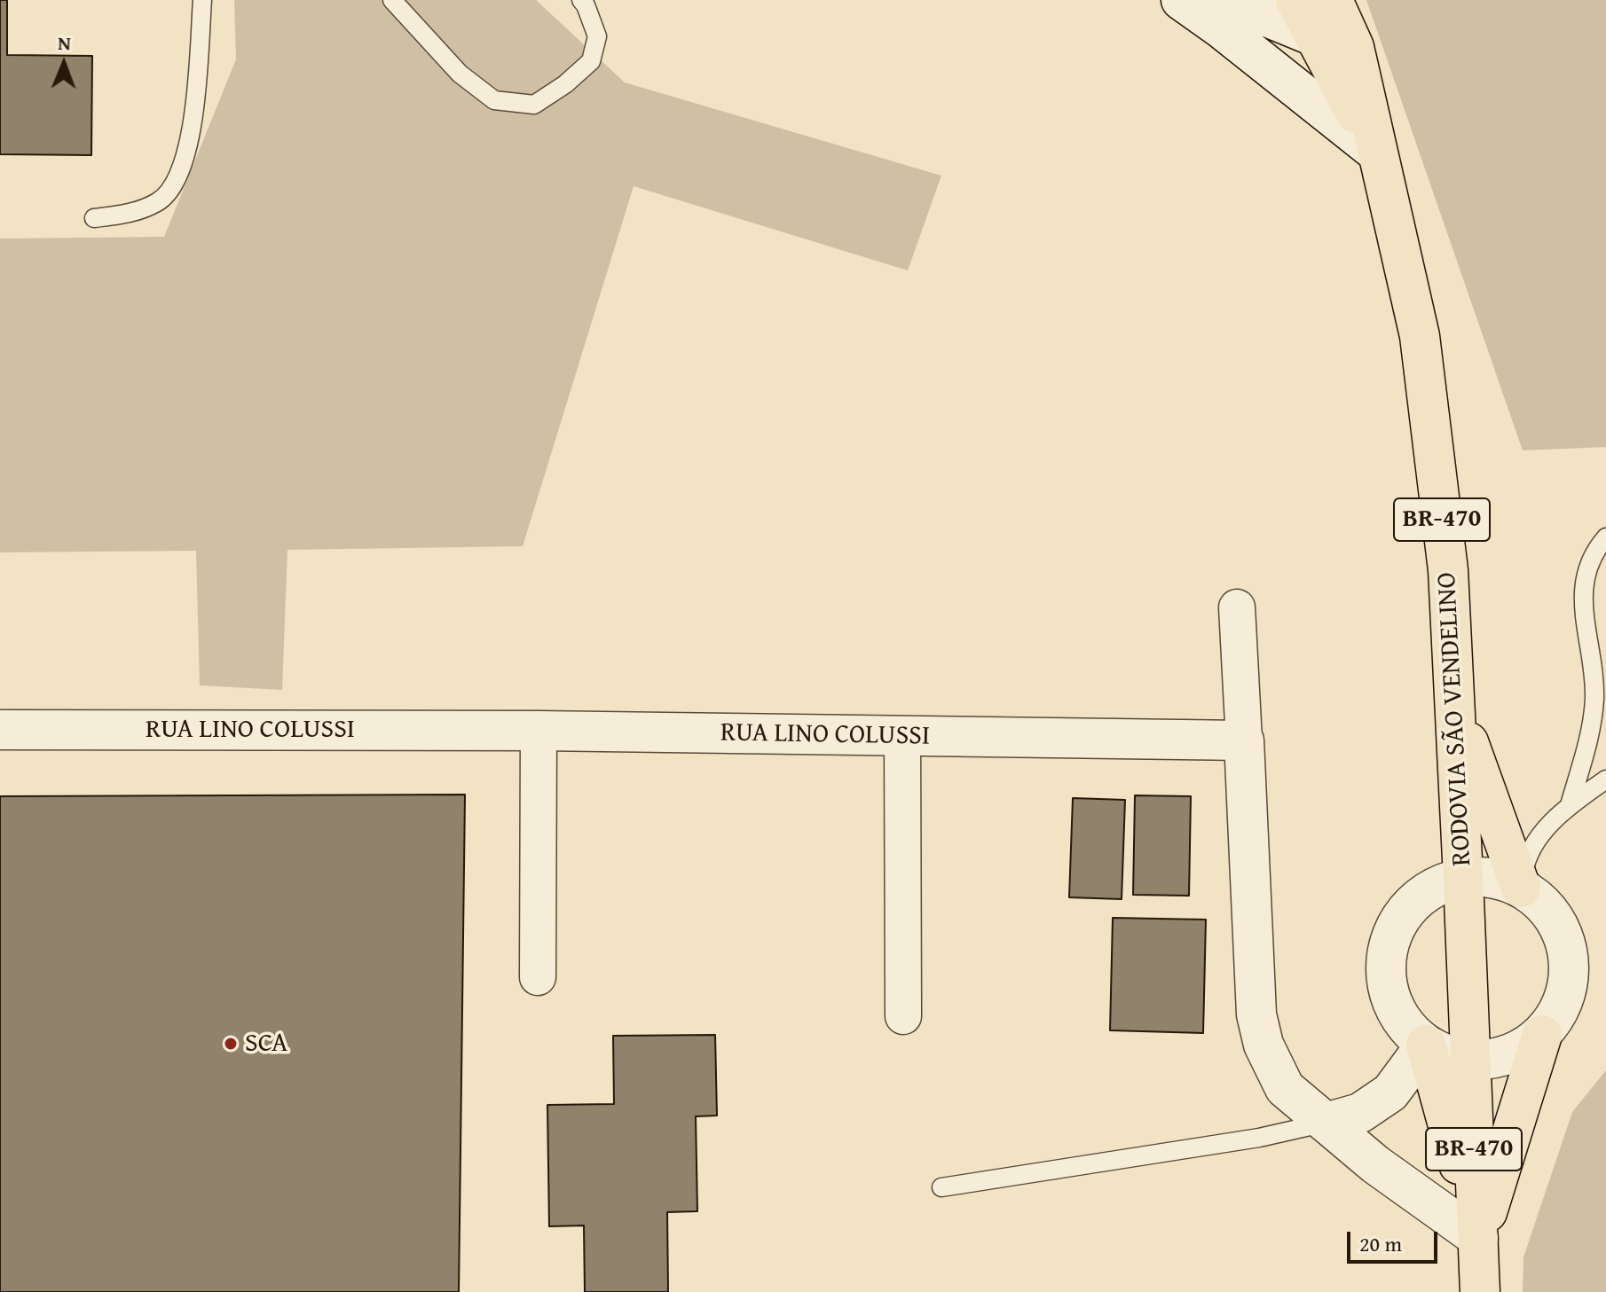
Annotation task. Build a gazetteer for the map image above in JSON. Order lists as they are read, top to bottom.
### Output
{
  "streets": {
    "highway": ["BR-470", "RODOVIA SÃO VENDELINO"],
    "street": ["RUA LINO COLUSSI"]
  },
  "places": ["SCA"],
  "scale_bar": "20 m",
  "north": "top"
}
